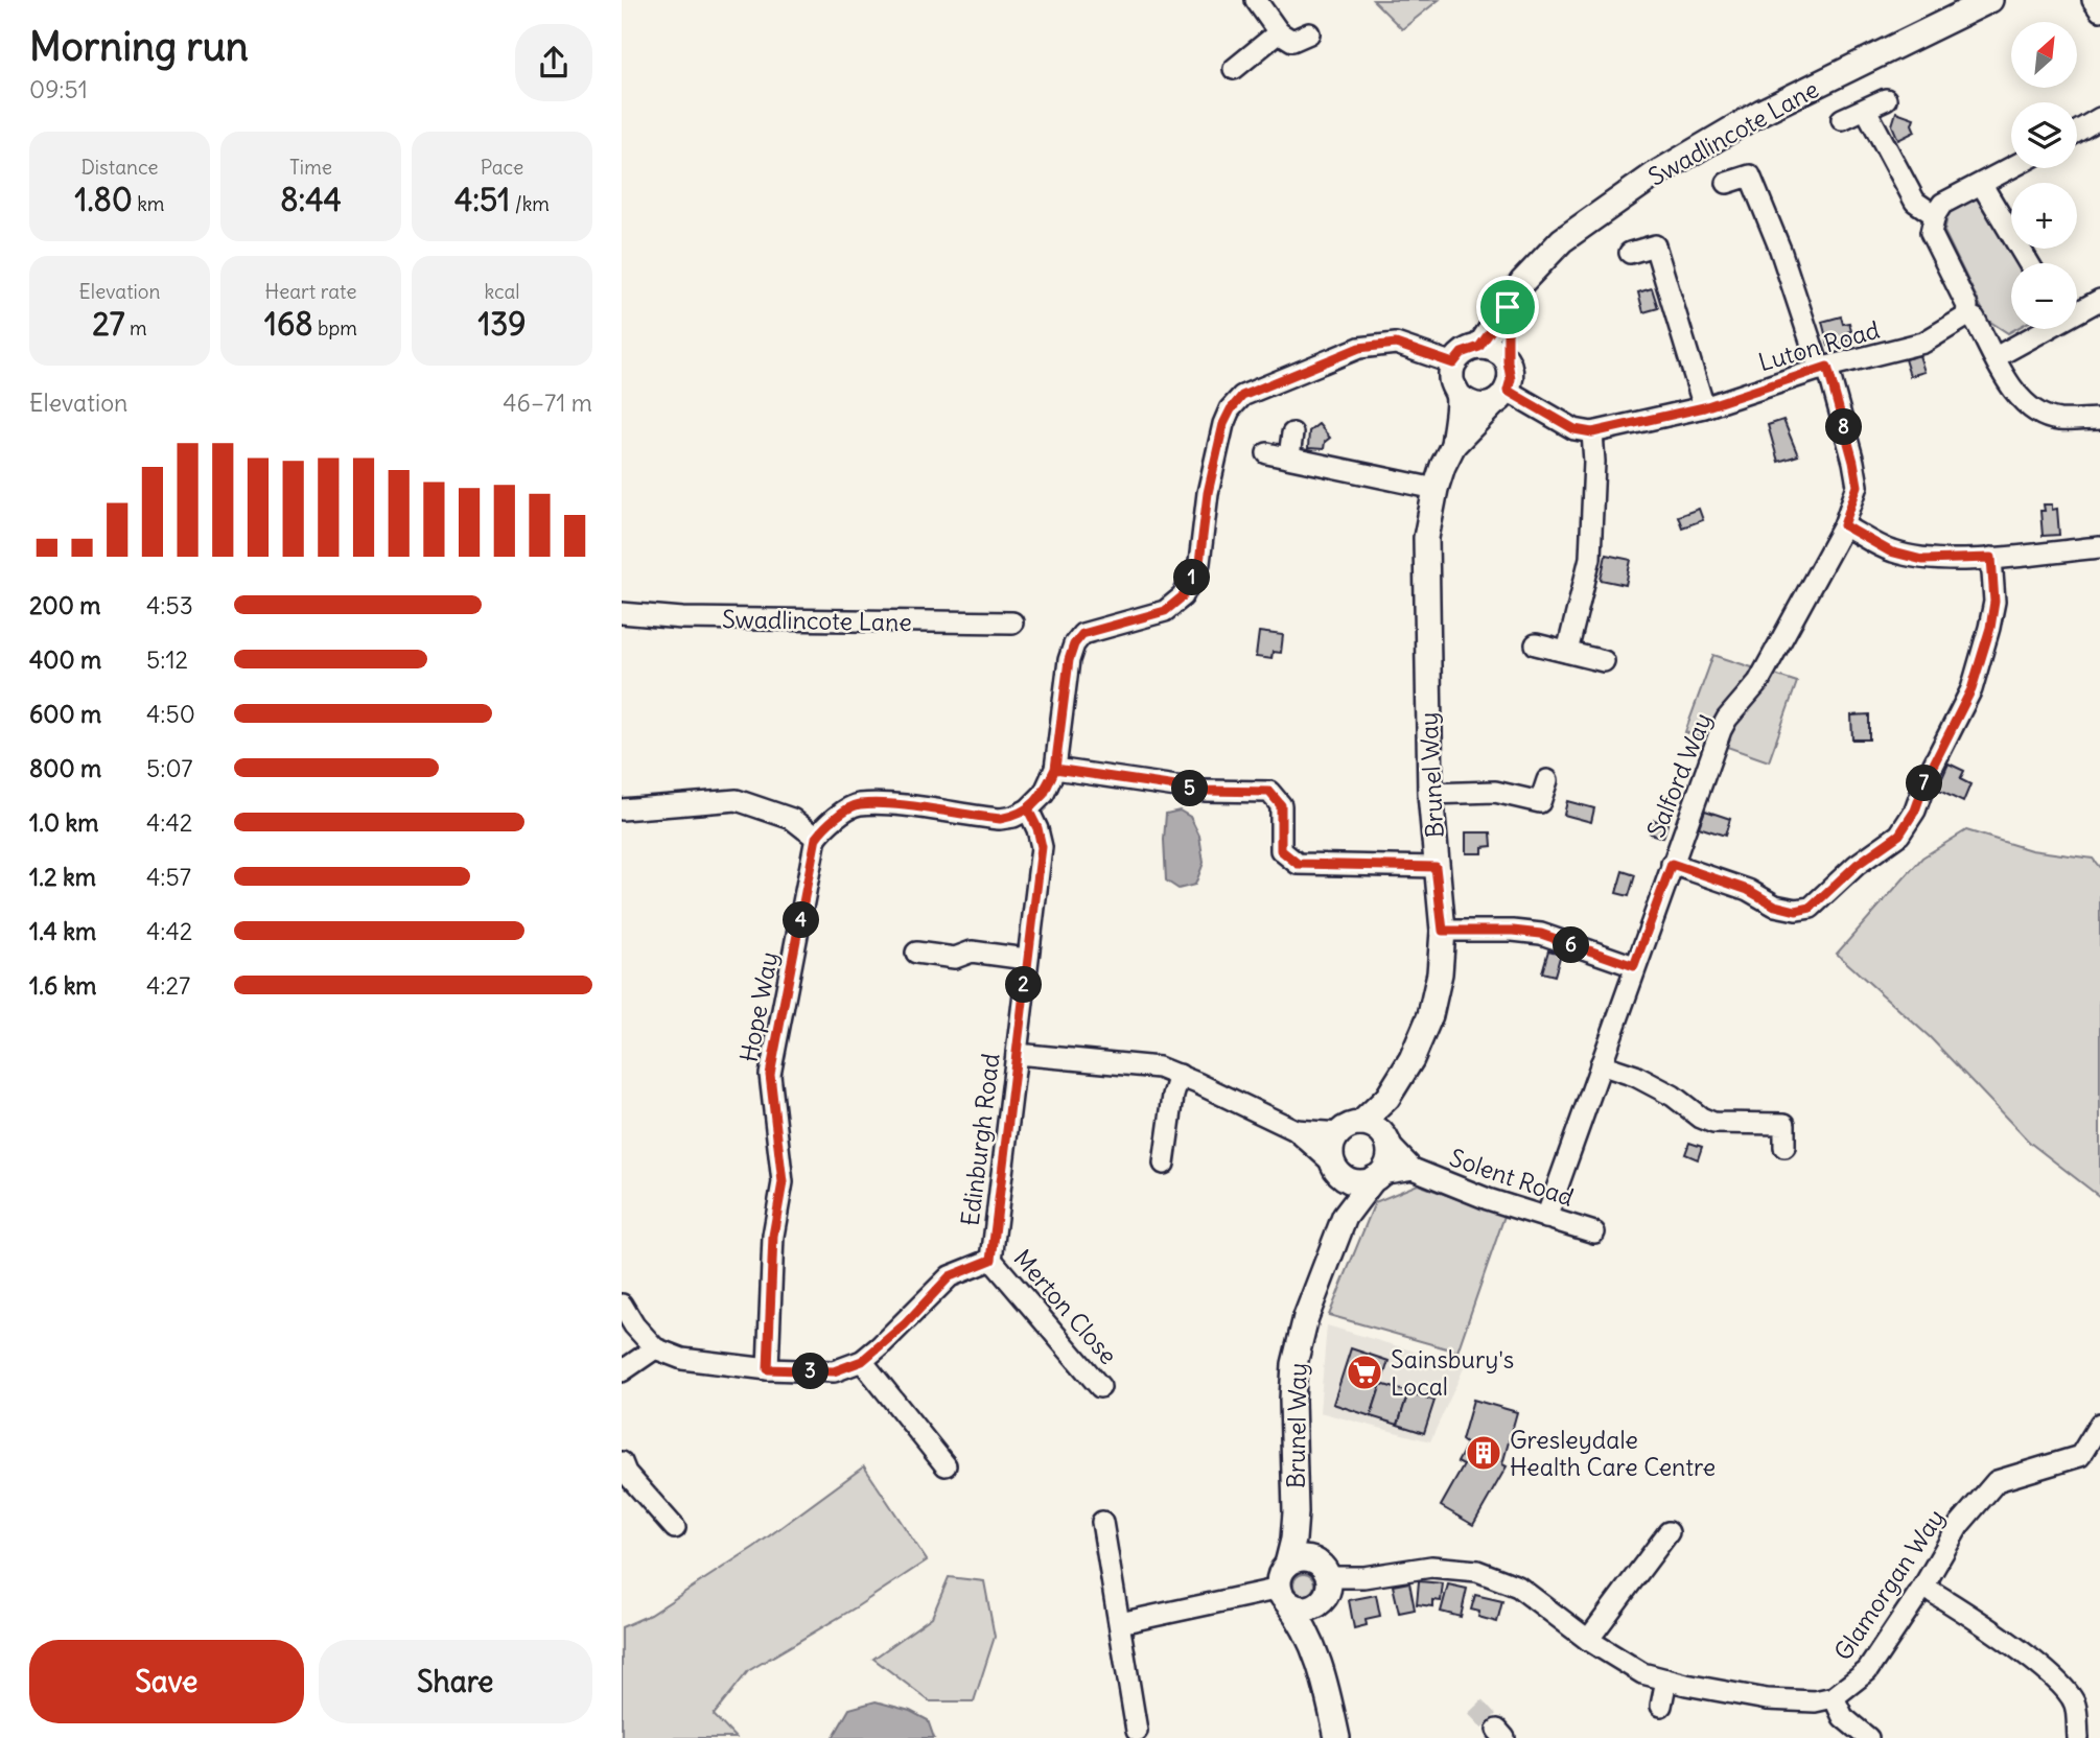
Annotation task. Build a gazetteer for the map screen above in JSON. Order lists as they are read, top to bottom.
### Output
{
  "streets": {
    "street": [
      "Swadlincote Lane",
      "Luton Road",
      "Brunel Way",
      "Salford Way",
      "Hope Way",
      "Edinburgh Road",
      "Solent Road",
      "Merton Close",
      "Glamorgan Way"
    ]
  },
  "crossings": [
    ["Swadlincote Lane", "Brunel Way"],
    ["Luton Road", "Salford Way"],
    ["Brunel Way", "Solent Road"],
    ["Salford Way", "Solent Road"],
    ["Hope Way", "Edinburgh Road"],
    ["Edinburgh Road", "Merton Close"]
  ],
  "places": {
    "supermarket": ["Sainsbury's Local"],
    "building": ["Gresleydale Health Care Centre"]
  },
  "north": "top right",
  "page": {
    "heading": ["Morning run", "09:51"],
    "map_buttons": ["+", "−"],
    "stats": [
      ["Distance", "1.80 km"],
      ["Time", "8:44"],
      ["Pace", "4:51 /km"],
      ["Elevation", "27 m"],
      ["Heart rate", "168 bpm"],
      ["kcal", "139"]
    ],
    "chart": ["Elevation", "46–71 m"],
    "pins": [
      "8",
      "1",
      "7",
      "5",
      "4",
      "6",
      "2",
      "3"
    ],
    "list": [
      {
        "name": "200 m",
        "note": "4:53"
      },
      {
        "name": "400 m",
        "note": "5:12"
      },
      {
        "name": "600 m",
        "note": "4:50"
      },
      {
        "name": "800 m",
        "note": "5:07"
      },
      {
        "name": "1.0 km",
        "note": "4:42"
      },
      {
        "name": "1.2 km",
        "note": "4:57"
      },
      {
        "name": "1.4 km",
        "note": "4:42"
      },
      {
        "name": "1.6 km",
        "note": "4:27"
      }
    ],
    "buttons": ["Save", "Share"]
  }
}
